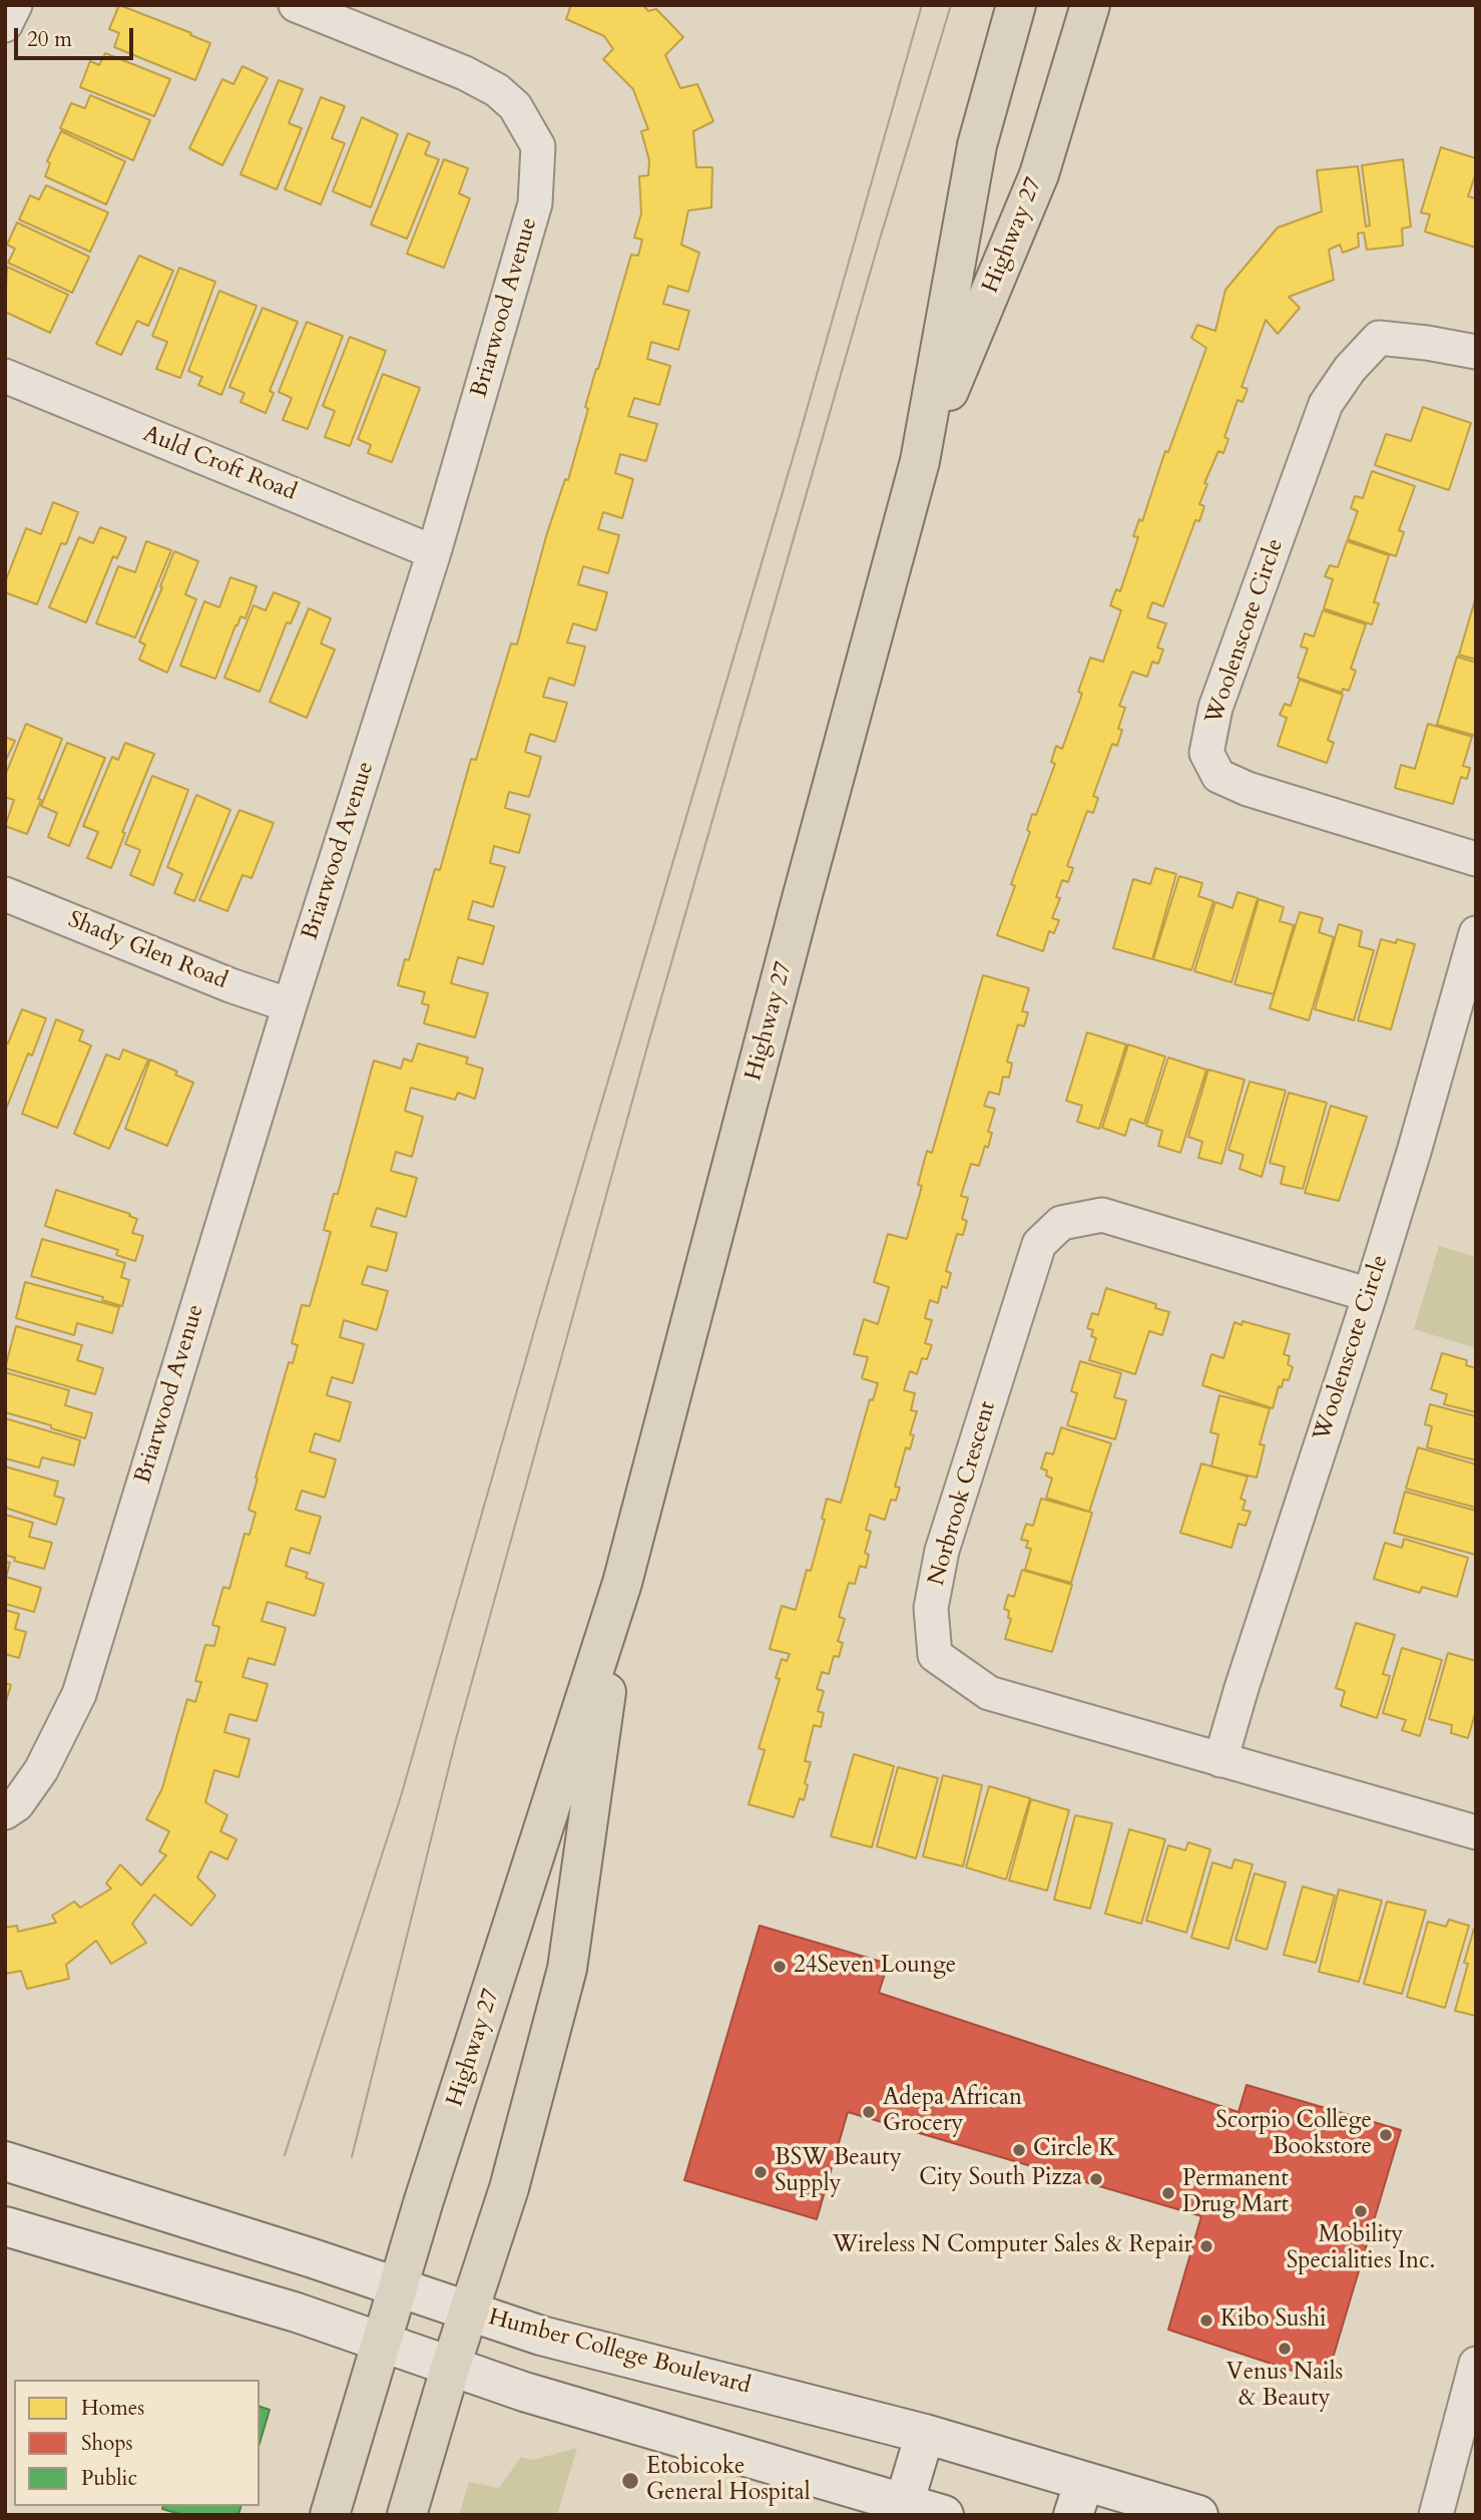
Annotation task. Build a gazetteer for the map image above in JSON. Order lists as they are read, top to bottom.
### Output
{
  "streets": {
    "main road": ["Highway 27"],
    "street": [
      "Briarwood Avenue",
      "Auld Croft Road",
      "Woolenscote Circle",
      "Shady Glen Road",
      "Norbrook Crescent",
      "Humber College Boulevard"
    ]
  },
  "crossings": [
    ["Highway 27", "Humber College Boulevard"],
    ["Briarwood Avenue", "Auld Croft Road"],
    ["Briarwood Avenue", "Shady Glen Road"],
    ["Woolenscote Circle", "Norbrook Crescent"]
  ],
  "places": [
    "24Seven Lounge",
    "Adepa African Grocery",
    "Scorpio College Bookstore",
    "Circle K",
    "BSW Beauty Supply",
    "City South Pizza",
    "Permanent Drug Mart",
    "Mobility Specialities Inc.",
    "Wireless N Computer Sales & Repair",
    "Kibo Sushi",
    "Venus Nails & Beauty",
    "Etobicoke General Hospital"
  ],
  "legend": ["Homes", "Shops", "Public"],
  "scale_bar": "20 m"
}
